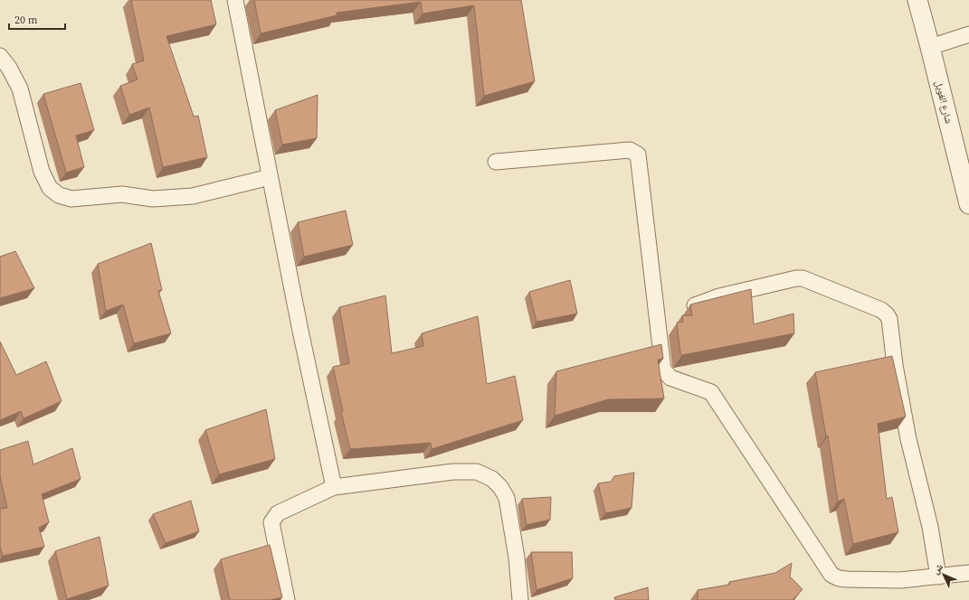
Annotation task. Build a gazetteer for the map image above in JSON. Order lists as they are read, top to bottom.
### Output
{
  "streets": {
    "street": ["شارع الغويل"]
  },
  "scale_bar": "20 m",
  "north": "top left"
}
